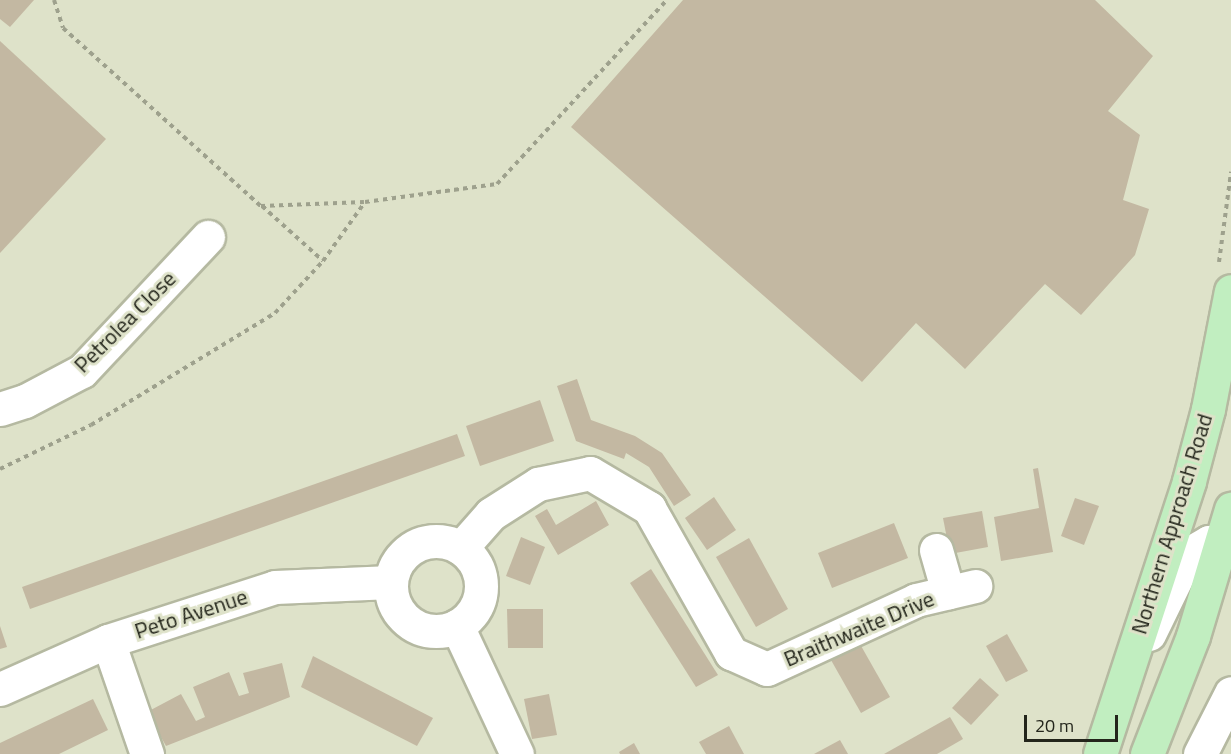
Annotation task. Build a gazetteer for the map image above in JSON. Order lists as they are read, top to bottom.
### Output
{
  "streets": {
    "main road": ["Northern Approach Road"],
    "street": ["Petrolea Close", "Peto Avenue", "Braithwaite Drive"]
  },
  "crossings": [
    ["Peto Avenue", "Braithwaite Drive"]
  ],
  "scale_bar": "20 m"
}
